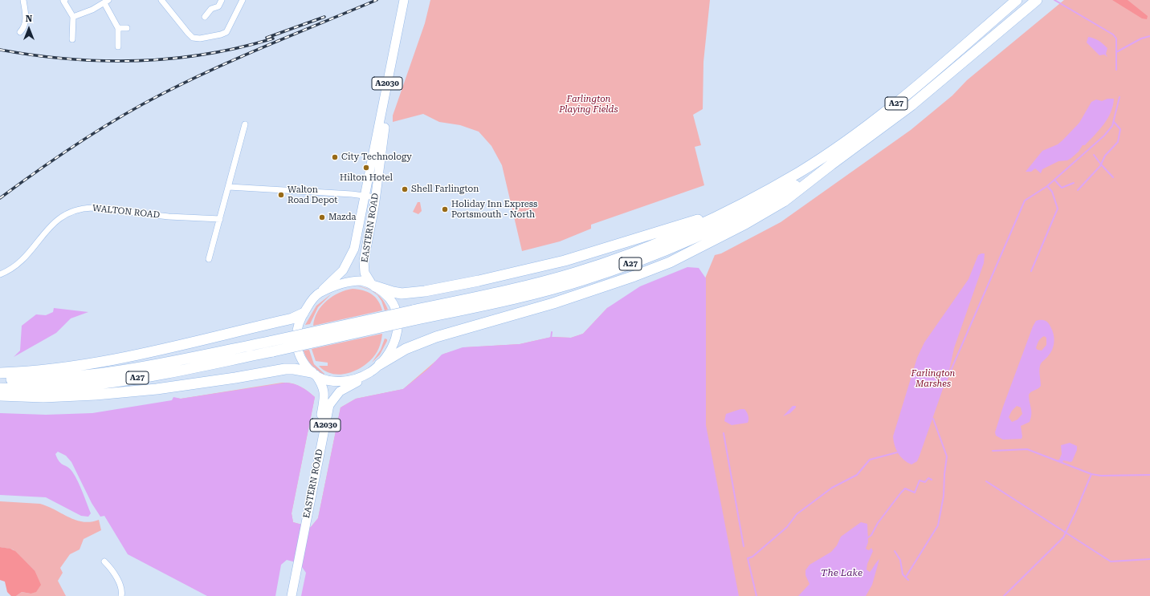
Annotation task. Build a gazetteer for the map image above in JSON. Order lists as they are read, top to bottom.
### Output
{
  "streets": {
    "highway": ["A27"],
    "main road": ["A2030", "EASTERN ROAD"],
    "street": ["WALTON ROAD"]
  },
  "water": ["The Lake"],
  "parks": ["Farlington Playing Fields", "Farlington Marshes"],
  "places": [
    "City Technology",
    "Hilton Hotel",
    "Shell Farlington",
    "Walton Road Depot",
    "Holiday Inn Express Portsmouth - North",
    "Mazda"
  ],
  "north": "top"
}
